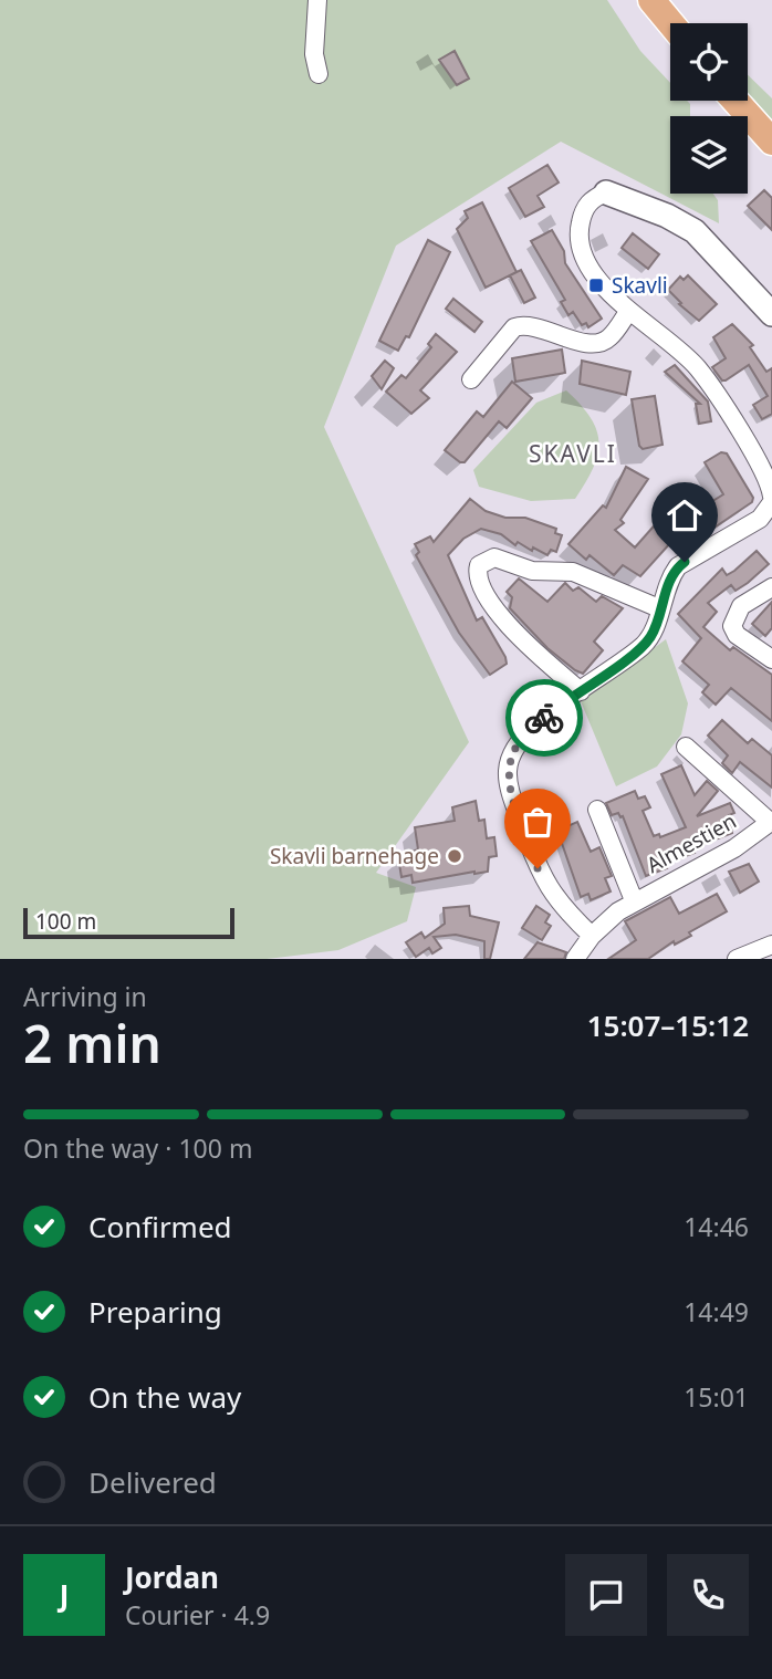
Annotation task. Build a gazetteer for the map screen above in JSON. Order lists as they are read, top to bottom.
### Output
{
  "streets": {
    "street": ["Almestien"]
  },
  "districts": ["SKAVLI"],
  "places": {
    "transit": ["Skavli"],
    "other": ["Skavli barnehage"]
  },
  "scale_bar": "100 m",
  "page": {
    "scale": "100 m",
    "heading": ["2 min", "Arriving in", "15:07–15:12"],
    "panel": ["Jordan", "Courier · 4.9"],
    "bar": "On the way · 100 m",
    "list": [
      ["Confirmed", "14:46"],
      ["Preparing", "14:49"],
      ["On the way", "15:01"],
      "Delivered"
    ],
    "round": "J"
  }
}
